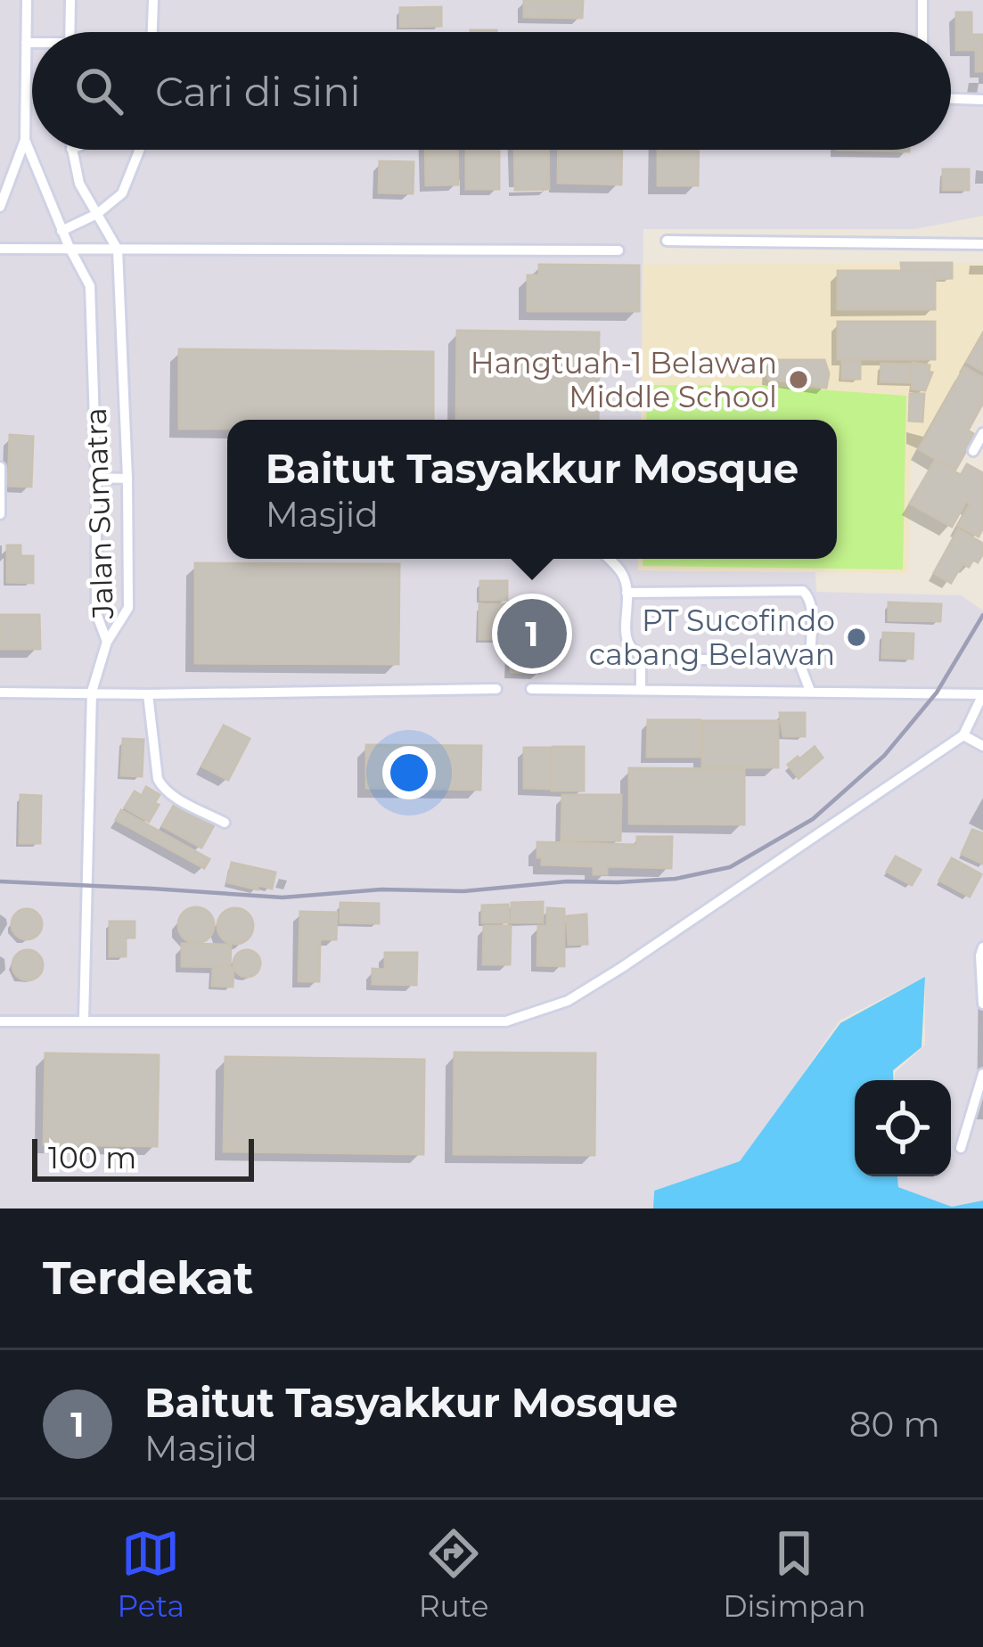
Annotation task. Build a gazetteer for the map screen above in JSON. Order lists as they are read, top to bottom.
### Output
{
  "streets": {
    "lane": ["Jalan Sumatra"]
  },
  "places": ["Hangtuah-1 Belawan Middle School", "PT Sucofindo cabang Belawan"],
  "scale_bar": "100 m",
  "page": {
    "search": "Cari di sini",
    "popup": ["Baitut Tasyakkur Mosque", "Masjid"],
    "pins": "1",
    "scale": "100 m",
    "heading": "Terdekat",
    "list": [
      {
        "mark": "1",
        "name": "Baitut Tasyakkur Mosque",
        "note": "Masjid",
        "value": "80 m"
      }
    ],
    "nav": ["Peta", "Rute", "Disimpan"]
  }
}
